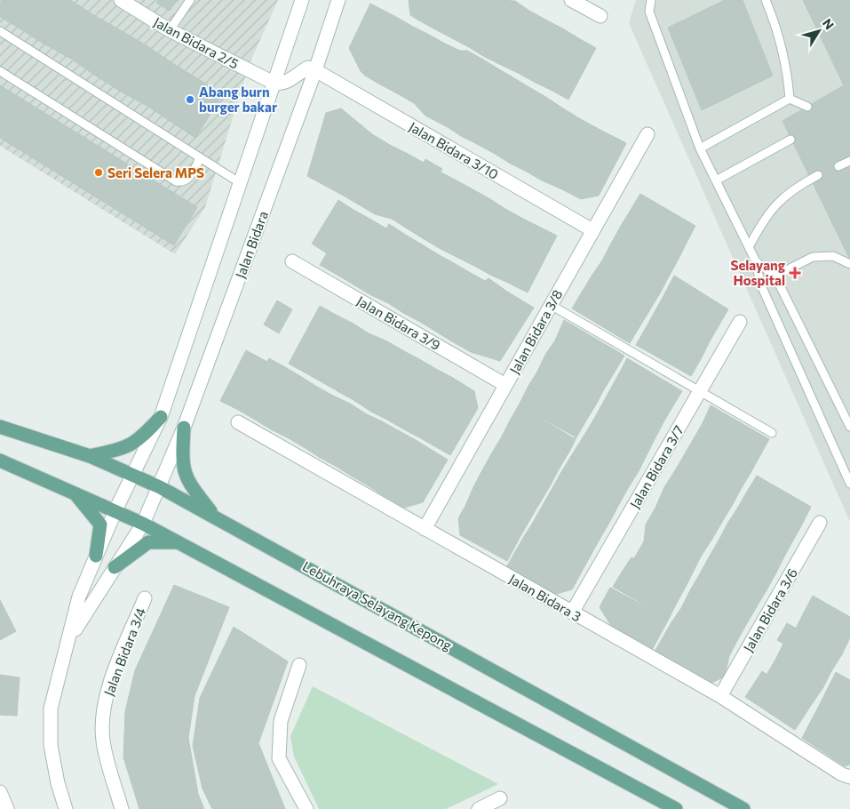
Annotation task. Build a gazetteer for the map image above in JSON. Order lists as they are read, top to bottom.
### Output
{
  "streets": {
    "main road": ["Lebuhraya Selayang Kepong"],
    "street": [
      "Jalan Bidara 2/5",
      "Jalan Bidara 3/10",
      "Jalan Bidara",
      "Jalan Bidara 3/9",
      "Jalan Bidara 3/8",
      "Jalan Bidara 3/7",
      "Jalan Bidara 3",
      "Jalan Bidara 3/6",
      "Jalan Bidara 3/4"
    ]
  },
  "crossings": [
    ["Jalan Bidara 3/10", "Jalan Bidara"],
    ["Jalan Bidara 3/10", "Jalan Bidara 3/8"],
    ["Jalan Bidara", "Lebuhraya Selayang Kepong"],
    ["Jalan Bidara 3/9", "Jalan Bidara 3/8"],
    ["Jalan Bidara 3/8", "Jalan Bidara 3"],
    ["Jalan Bidara 3/7", "Jalan Bidara 3"],
    ["Jalan Bidara 3", "Jalan Bidara 3/6"]
  ],
  "places": {
    "other": ["Abang burn burger bakar", "Seri Selera MPS"],
    "health": ["Selayang Hospital"]
  },
  "north": "top right"
}
